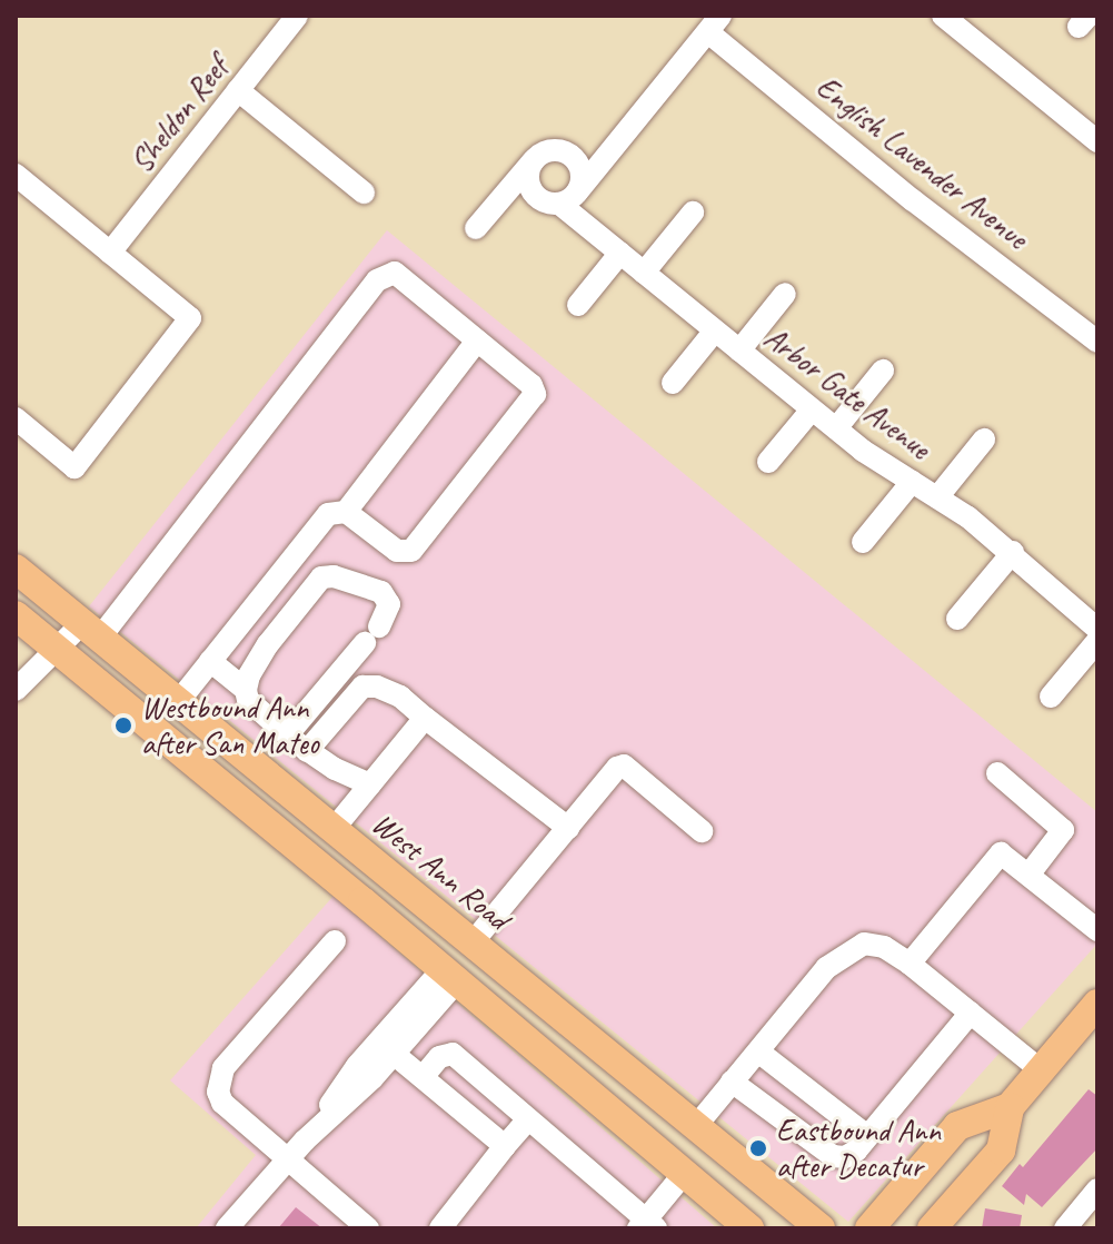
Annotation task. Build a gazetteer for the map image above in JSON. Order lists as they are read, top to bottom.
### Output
{
  "streets": {
    "main road": ["West Ann Road"],
    "street": ["Sheldon Reef", "English Lavender Avenue", "Arbor Gate Avenue"]
  },
  "places": ["Westbound Ann after San Mateo", "Eastbound Ann after Decatur"]
}
